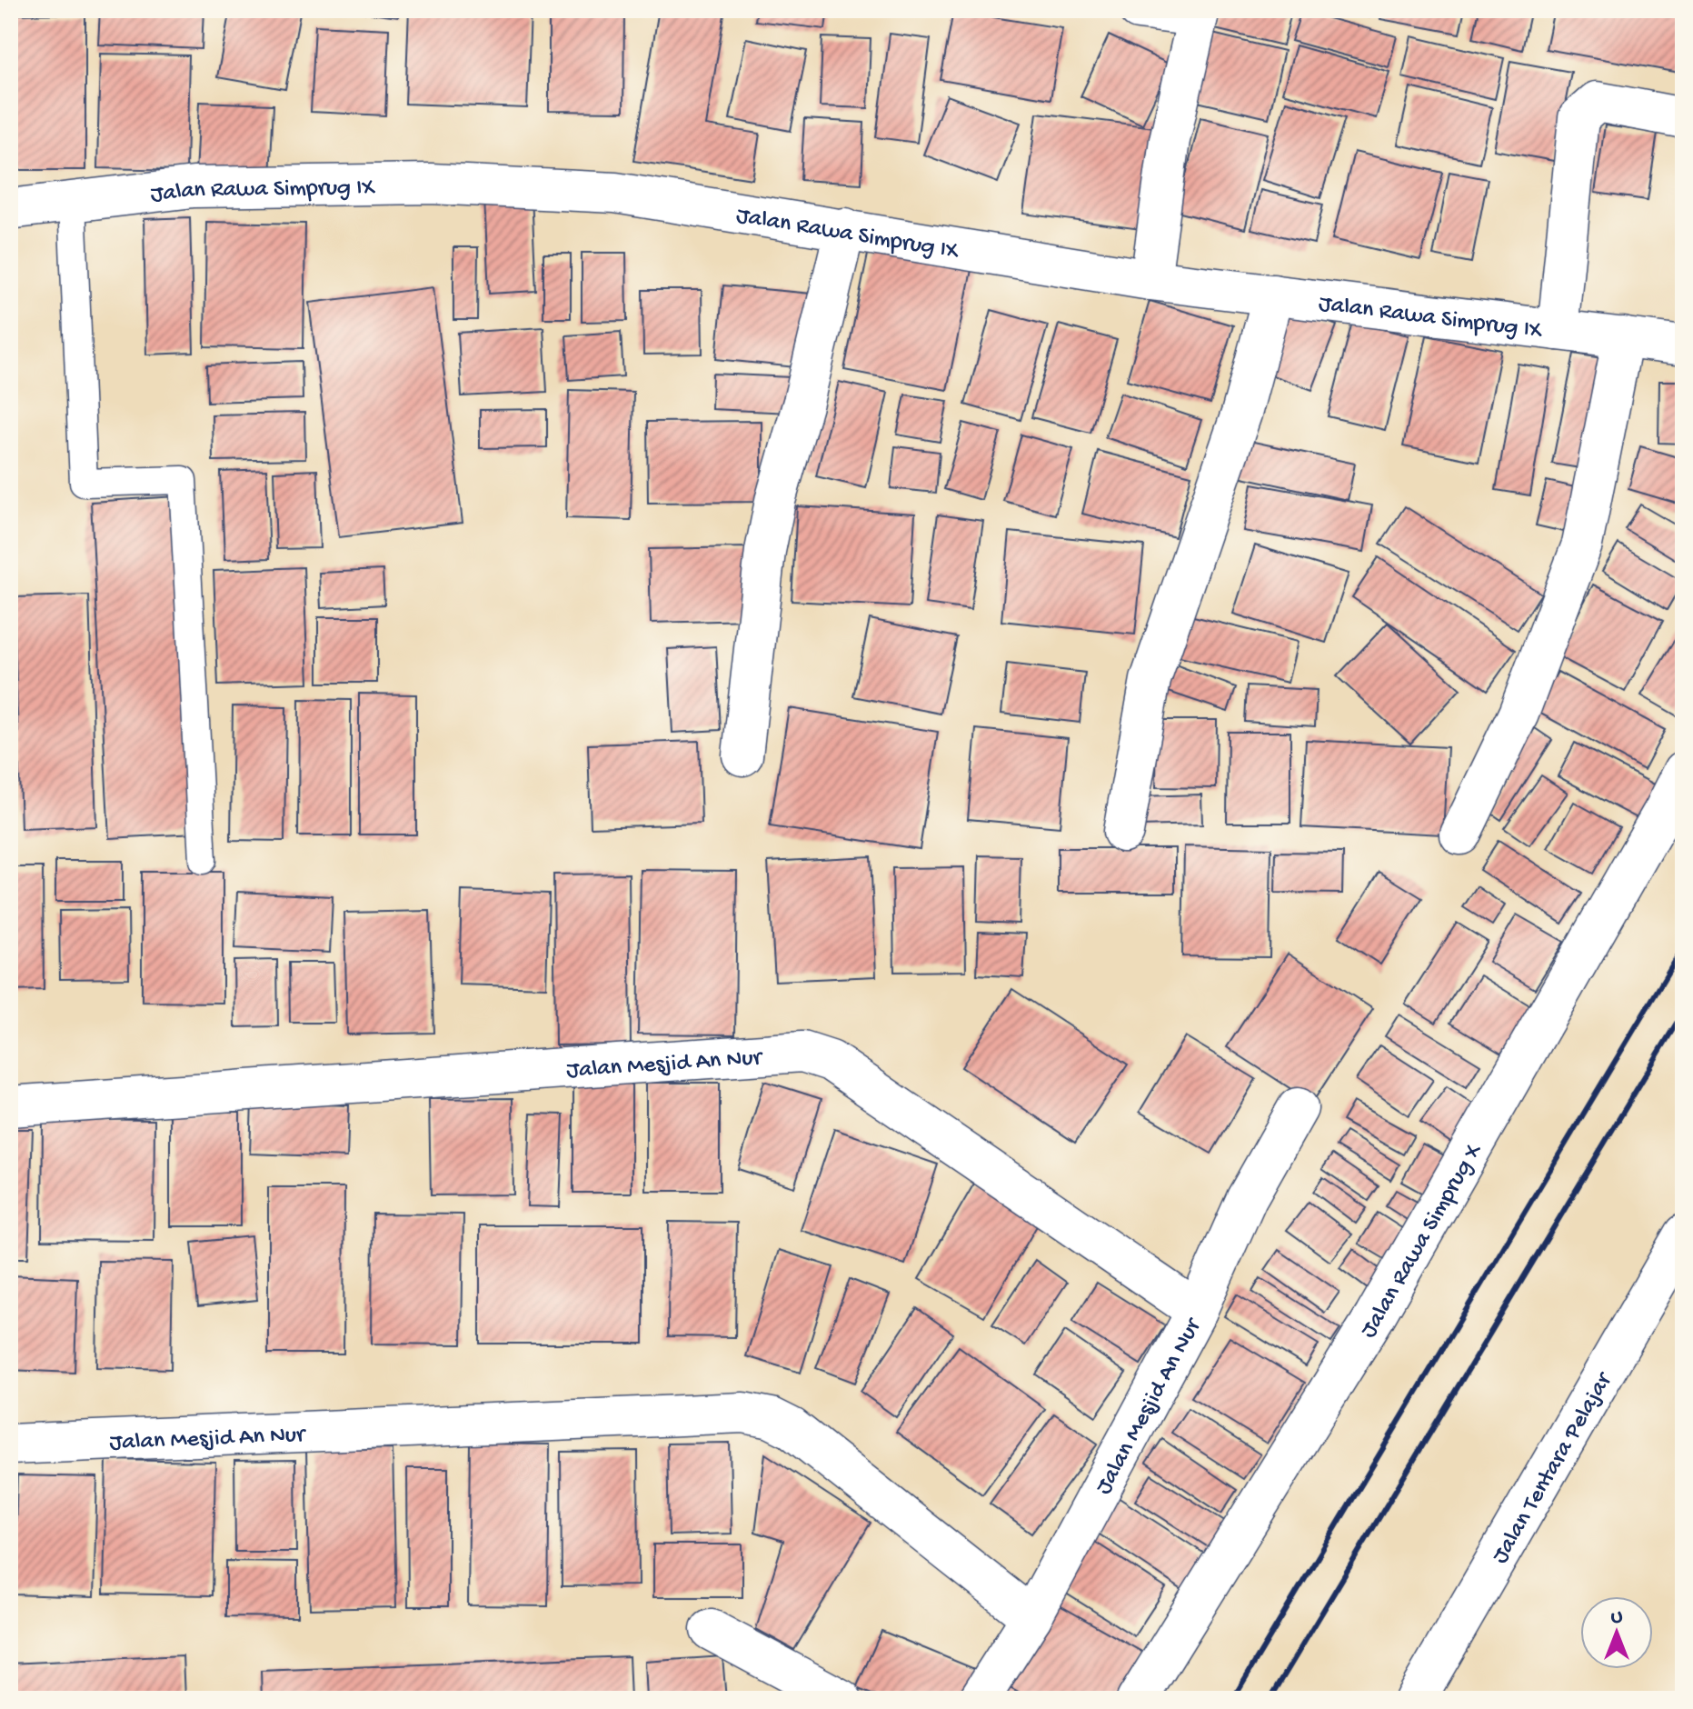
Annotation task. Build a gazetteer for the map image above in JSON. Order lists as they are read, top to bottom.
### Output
{
  "streets": {
    "street": [
      "Jalan Rawa Simprug IX",
      "Jalan Mesjid An Nur",
      "Jalan Rawa Simprug X",
      "Jalan Tentara Pelajar"
    ]
  },
  "north": "top"
}
